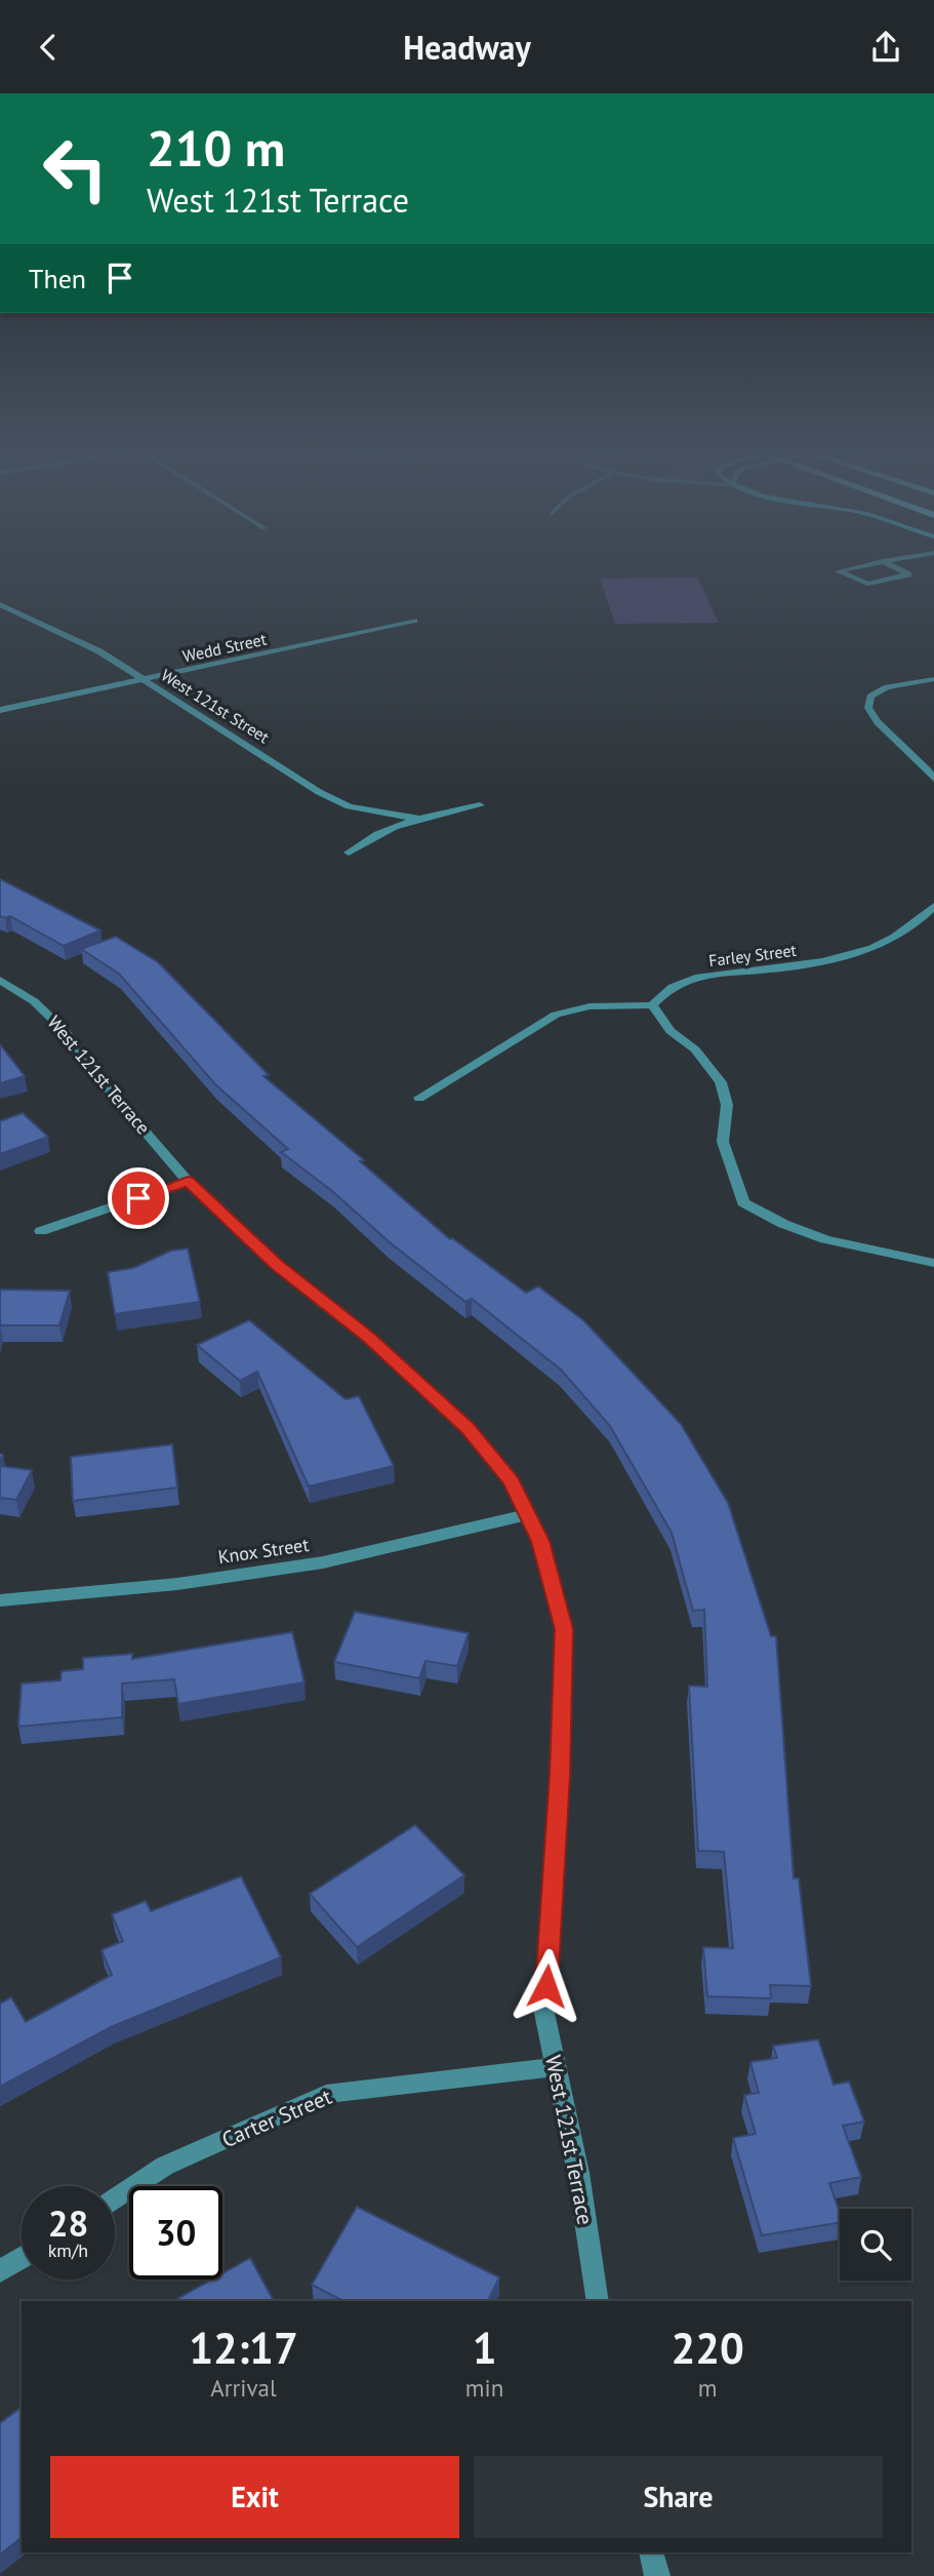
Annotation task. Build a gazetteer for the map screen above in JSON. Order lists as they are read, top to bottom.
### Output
{
  "streets": {
    "street": [
      "Wedd Street",
      "West 121st Street",
      "Farley Street",
      "West 121st Terrace",
      "Knox Street",
      "Carter Street"
    ]
  },
  "crossings": [
    ["Wedd Street", "West 121st Street"],
    ["West 121st Terrace", "Knox Street"],
    ["West 121st Terrace", "Carter Street"]
  ],
  "page": {
    "header": "Headway",
    "turn": ["210 m", "West 121st Terrace"],
    "then": "Then",
    "speed": "28 km/h",
    "limit": "30",
    "eta": [
      "12:17",
      "Arrival",
      "1",
      "min",
      "220",
      "m"
    ],
    "buttons": ["Exit", "Share"]
  }
}
